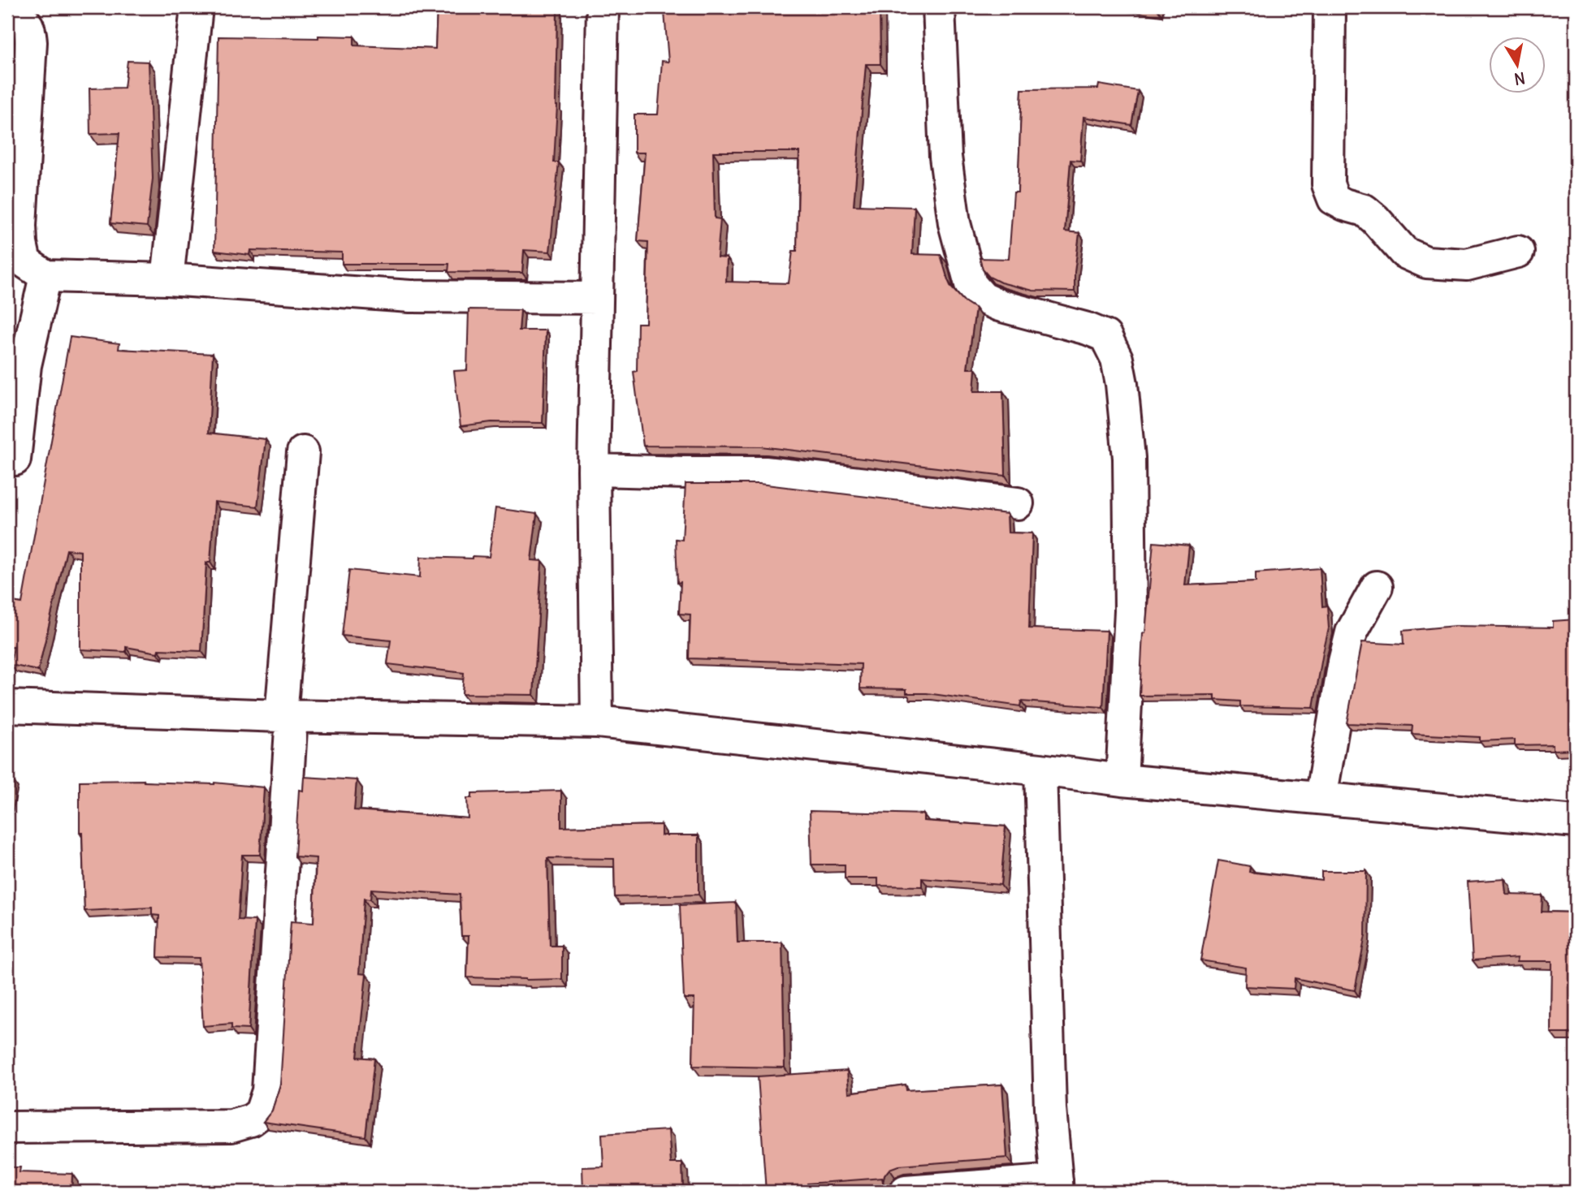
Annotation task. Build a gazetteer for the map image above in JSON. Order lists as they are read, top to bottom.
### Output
{
  "north": "bottom"
}
